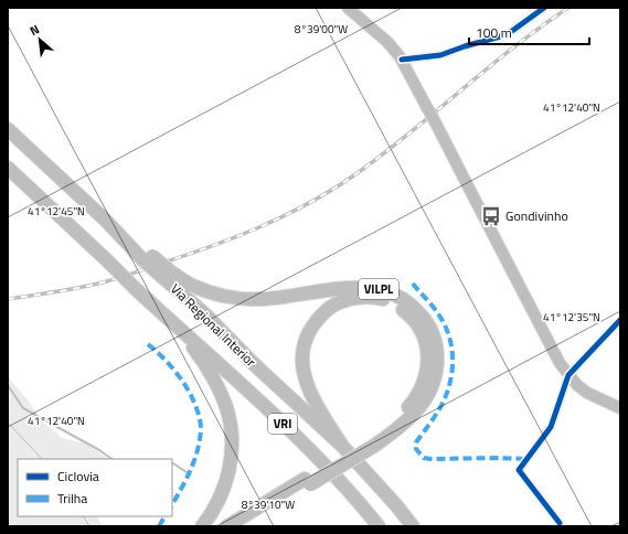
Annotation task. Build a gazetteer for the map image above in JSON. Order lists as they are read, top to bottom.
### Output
{
  "streets": {
    "highway": ["VILPL", "Via Regional Interior", "VRI"]
  },
  "crossings": [
    ["VILPL", "Via Regional Interior"]
  ],
  "places": {
    "bus stop": ["Gondivinho"]
  },
  "legend": ["Ciclovia", "Trilha"],
  "scale_bar": "100 m",
  "north": "top left",
  "coordinates": [
    "8°39'00\"W",
    "41°12'40\"N",
    "41°12'45\"N",
    "41°12'35\"N",
    "8°39'10\"W"
  ]
}
